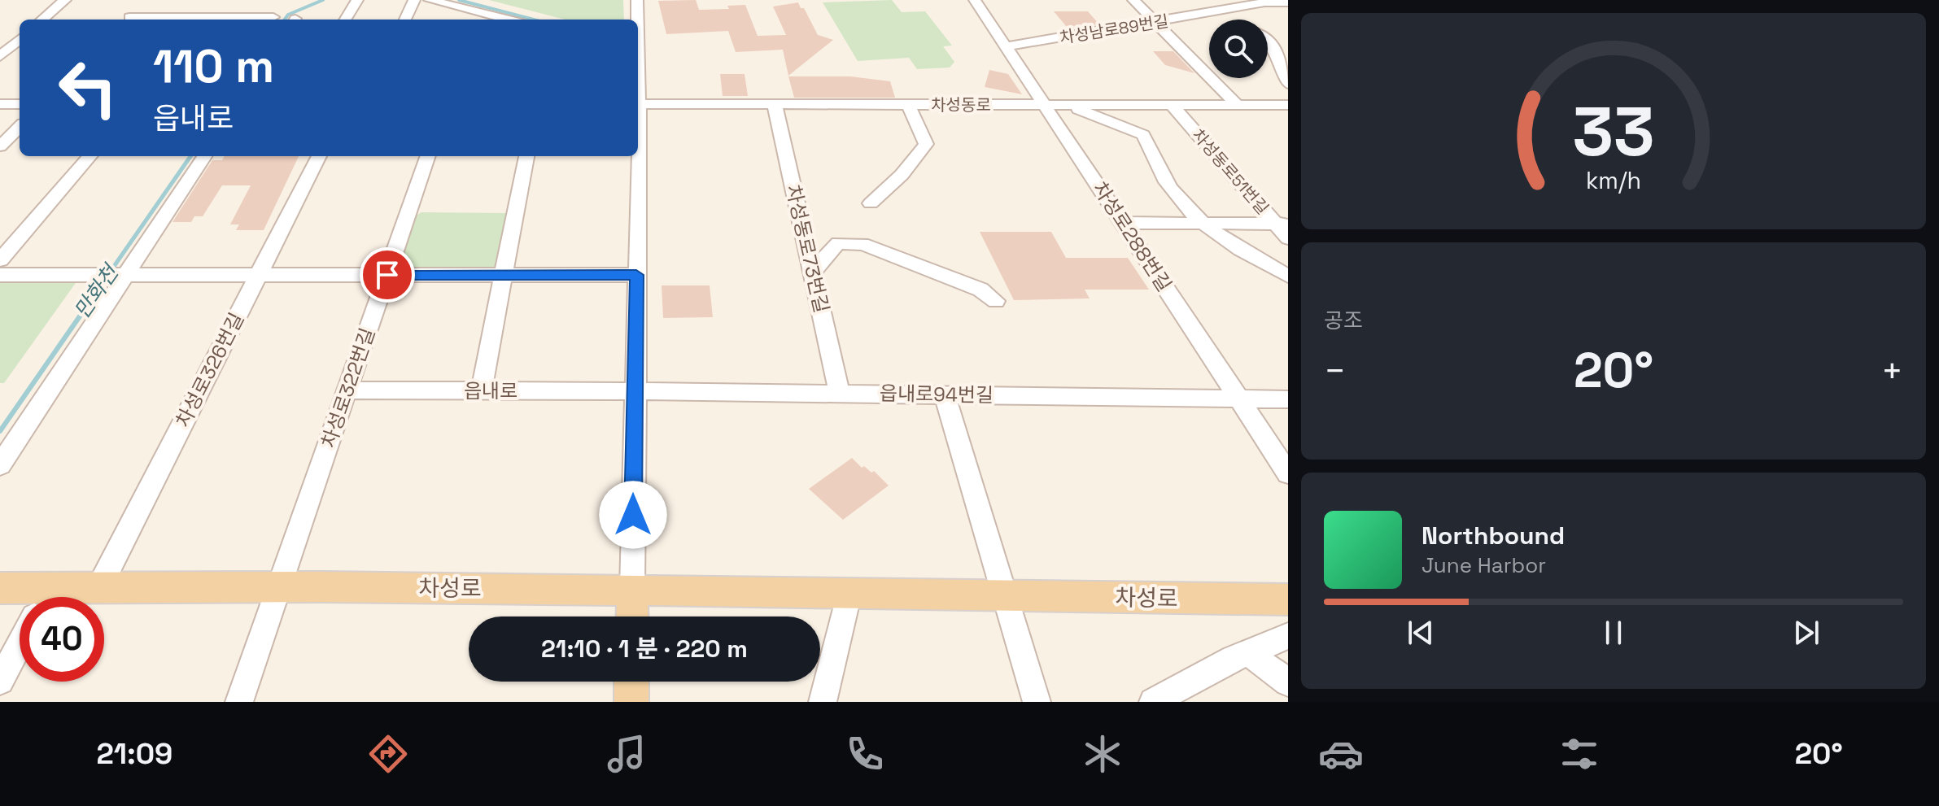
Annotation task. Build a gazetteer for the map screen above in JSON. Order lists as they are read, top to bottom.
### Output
{
  "streets": {
    "main road": ["차성로"],
    "street": [
      "차성남로89번길",
      "차성동로",
      "차성동로51번길",
      "차성로288번길",
      "차성동로73번길",
      "차성로326번길",
      "차성로322번길",
      "읍내로",
      "읍내로94번길"
    ]
  },
  "crossings": [
    ["차성남로89번길", "차성로288번길"],
    ["차성동로", "차성동로51번길"],
    ["차성동로", "차성로288번길"],
    ["차성동로", "차성동로73번길"],
    ["차성로288번길", "읍내로94번길"],
    ["차성동로73번길", "읍내로94번길"],
    ["차성로326번길", "차성로"],
    ["차성로322번길", "읍내로"],
    ["차성로322번길", "차성로"],
    ["읍내로", "읍내로94번길"]
  ],
  "water": ["만화천"],
  "page": {
    "turn": ["110 m", "읍내로"],
    "tile": "공조",
    "heat": ["−", "20°", "+"],
    "song": ["Northbound", "June Harbor"],
    "limit": "40",
    "trip": "21:10 · 1 분 · 220 m",
    "tabs": ["21:09", "20°"],
    "gauge": ["33", "km/h"]
  }
}
